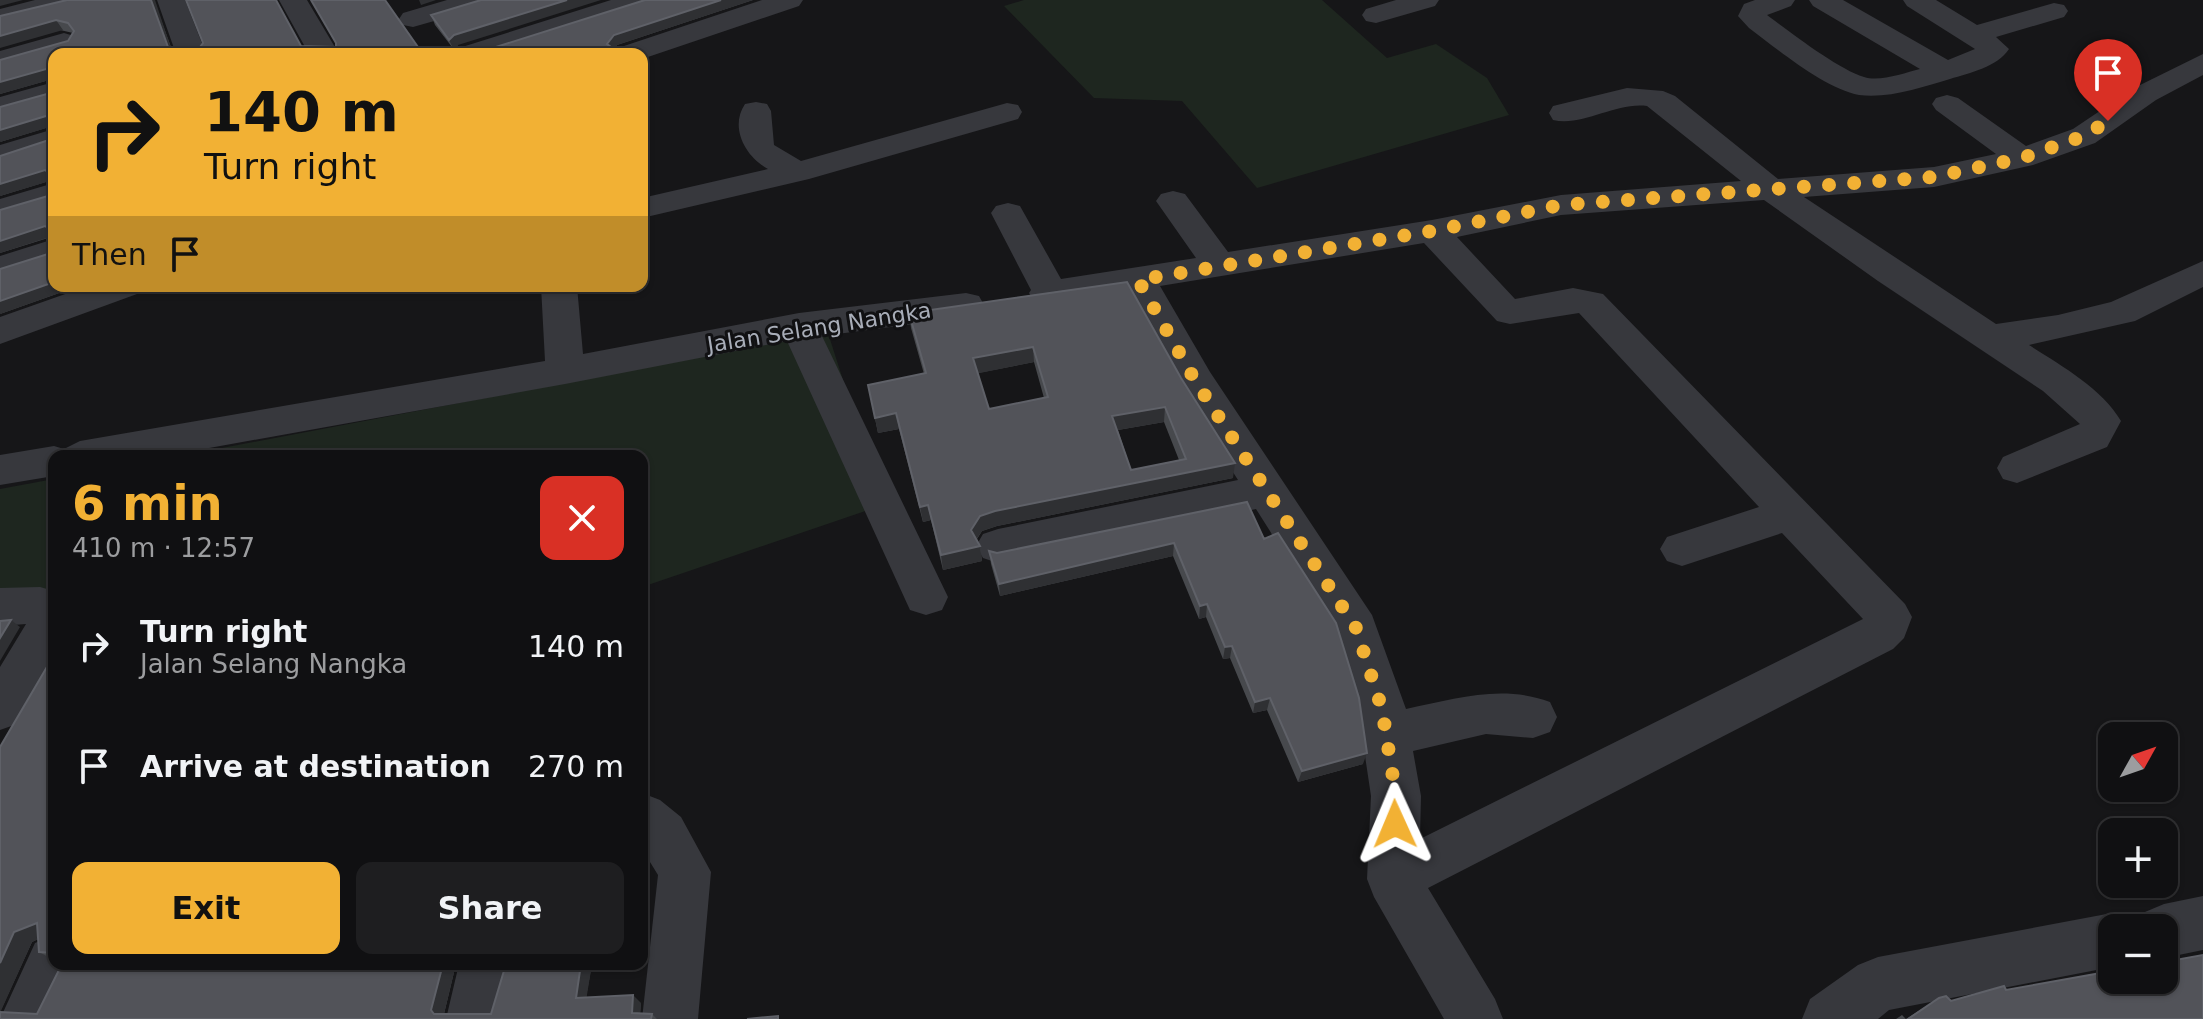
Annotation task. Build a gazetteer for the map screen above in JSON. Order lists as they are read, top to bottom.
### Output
{
  "streets": {
    "street": ["Jalan Selang Nangka"]
  },
  "north": "top right",
  "page": {
    "turn": ["140 m", "Turn right"],
    "then": "Then",
    "heading": ["6 min", "410 m · 12:57"],
    "list": [
      {
        "name": "Turn right",
        "note": "Jalan Selang Nangka",
        "value": "140 m"
      },
      {
        "name": "Arrive at destination",
        "value": "270 m"
      }
    ],
    "map_buttons": ["+", "−"],
    "buttons": ["Exit", "Share"]
  }
}
